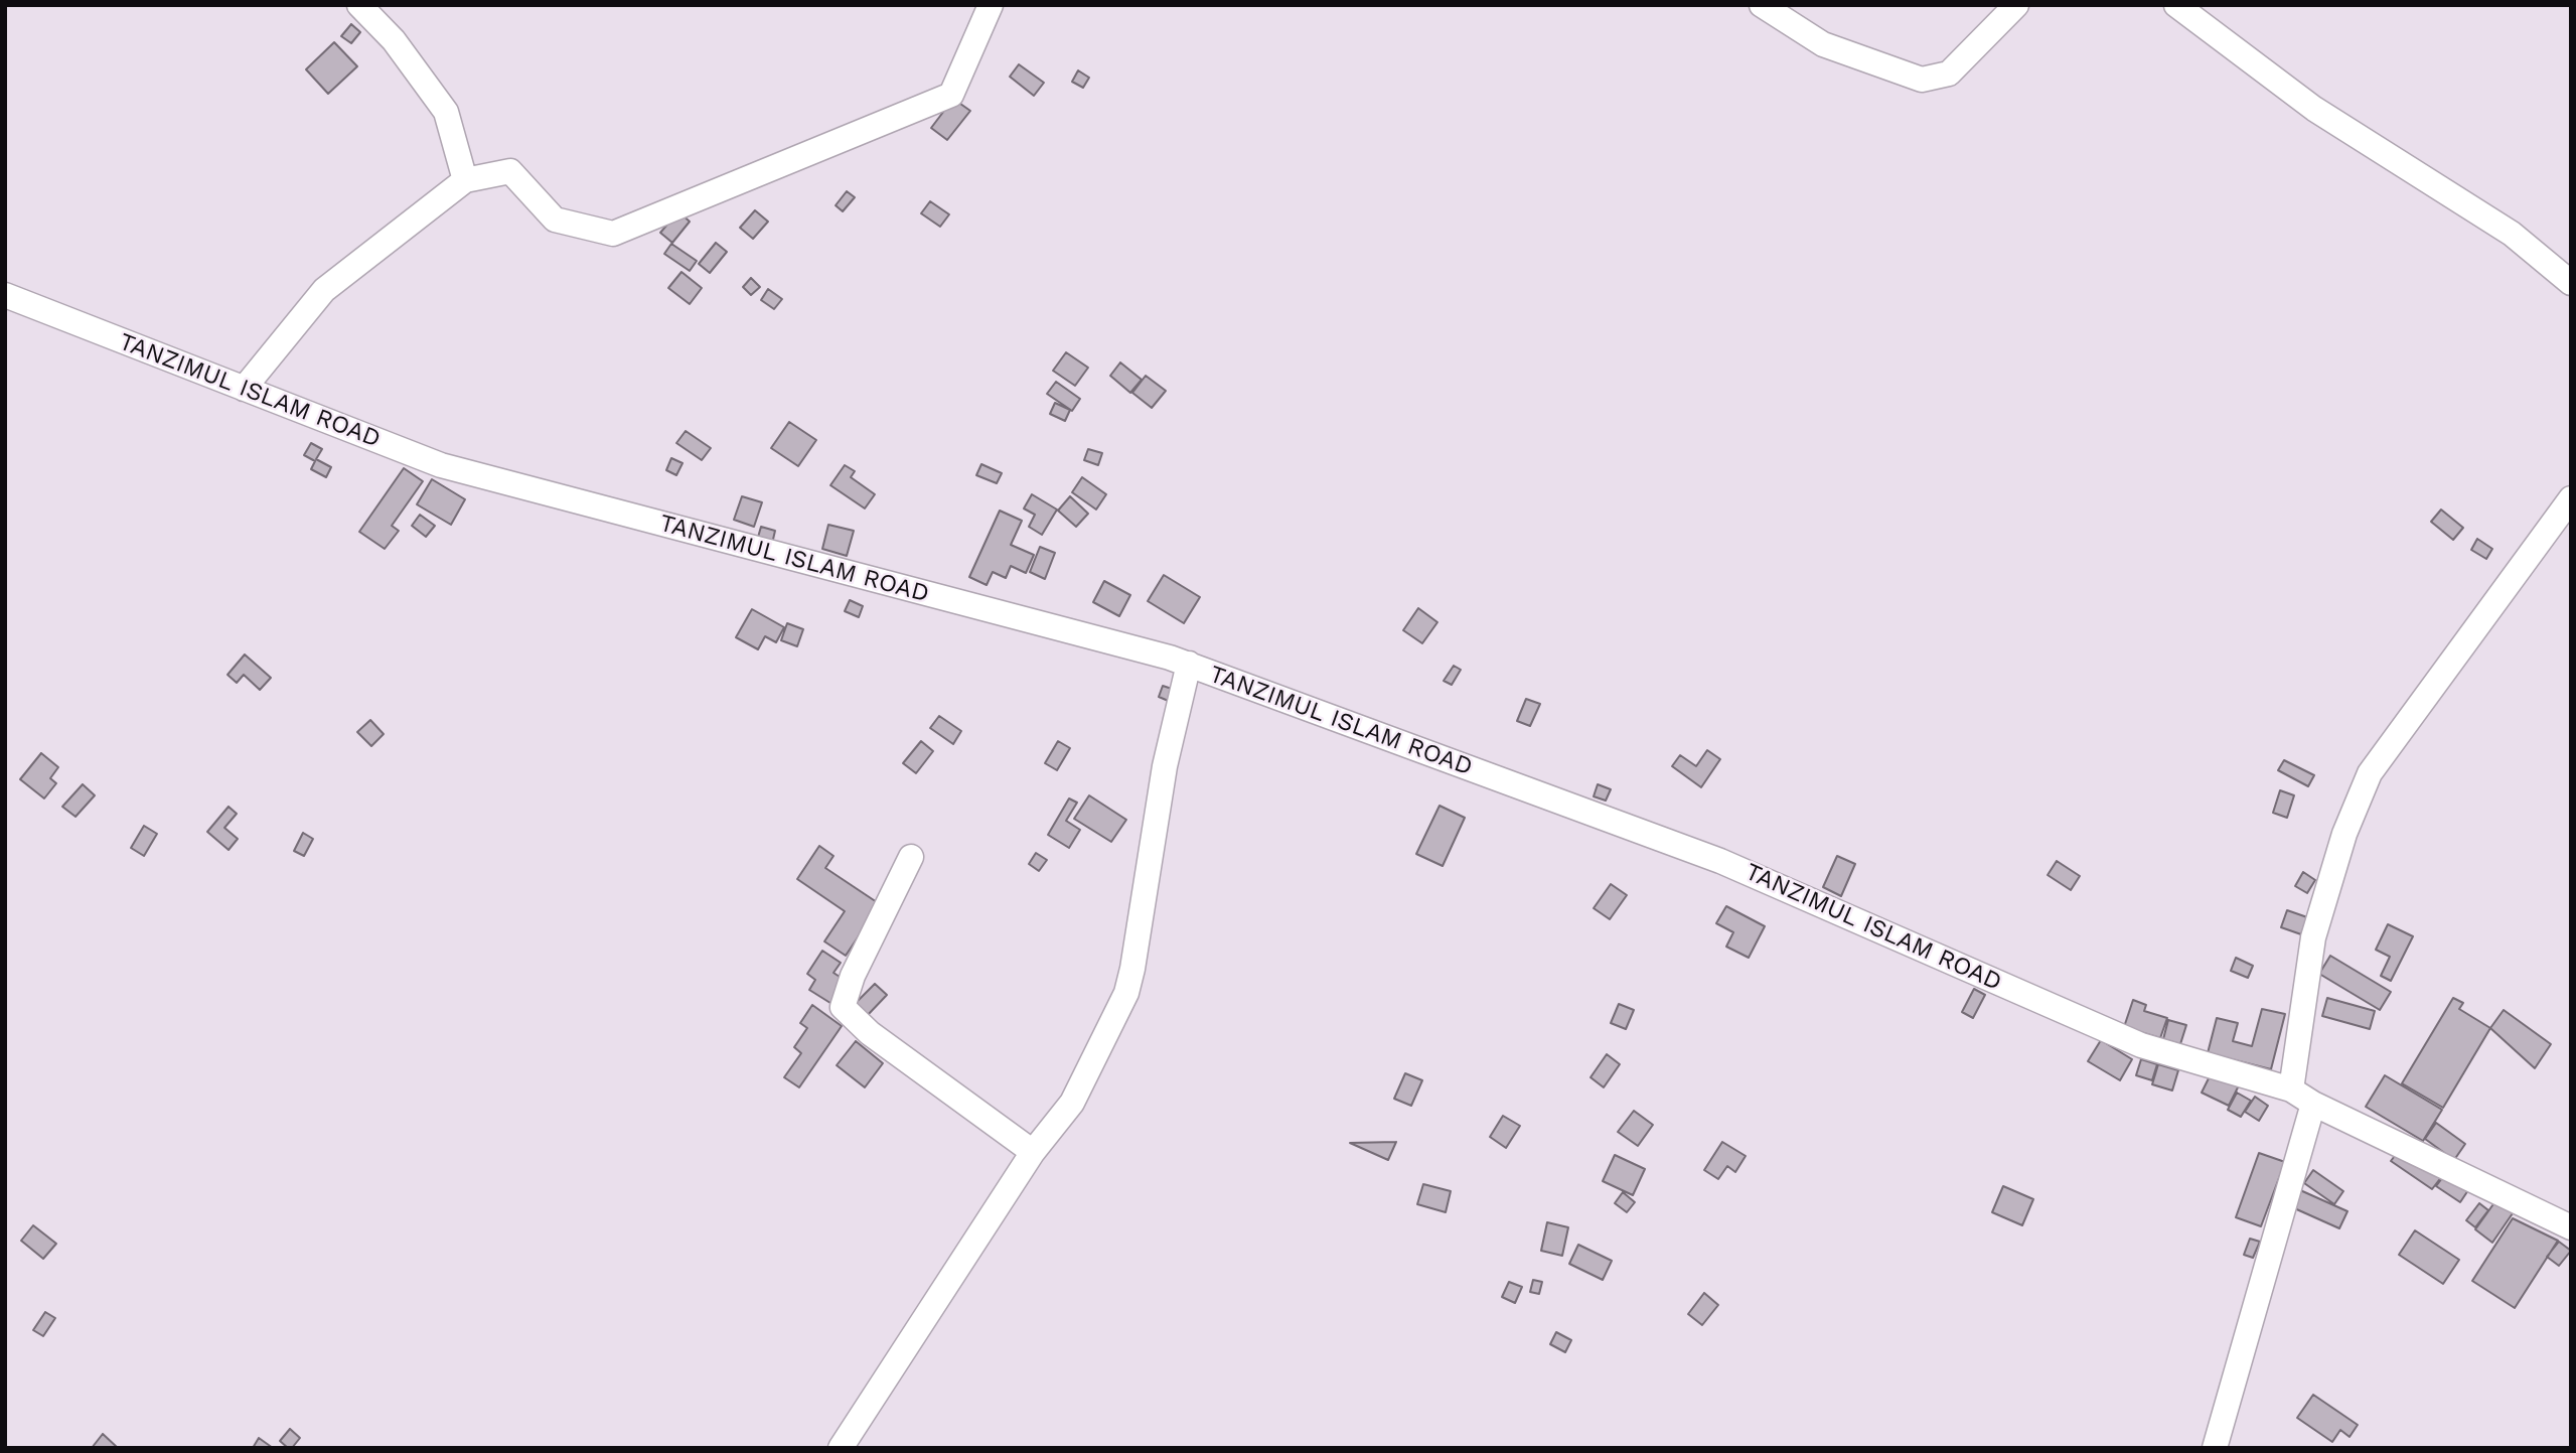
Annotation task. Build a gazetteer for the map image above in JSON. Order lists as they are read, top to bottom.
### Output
{
  "streets": {
    "street": ["TANZIMUL ISLAM ROAD"]
  }
}
